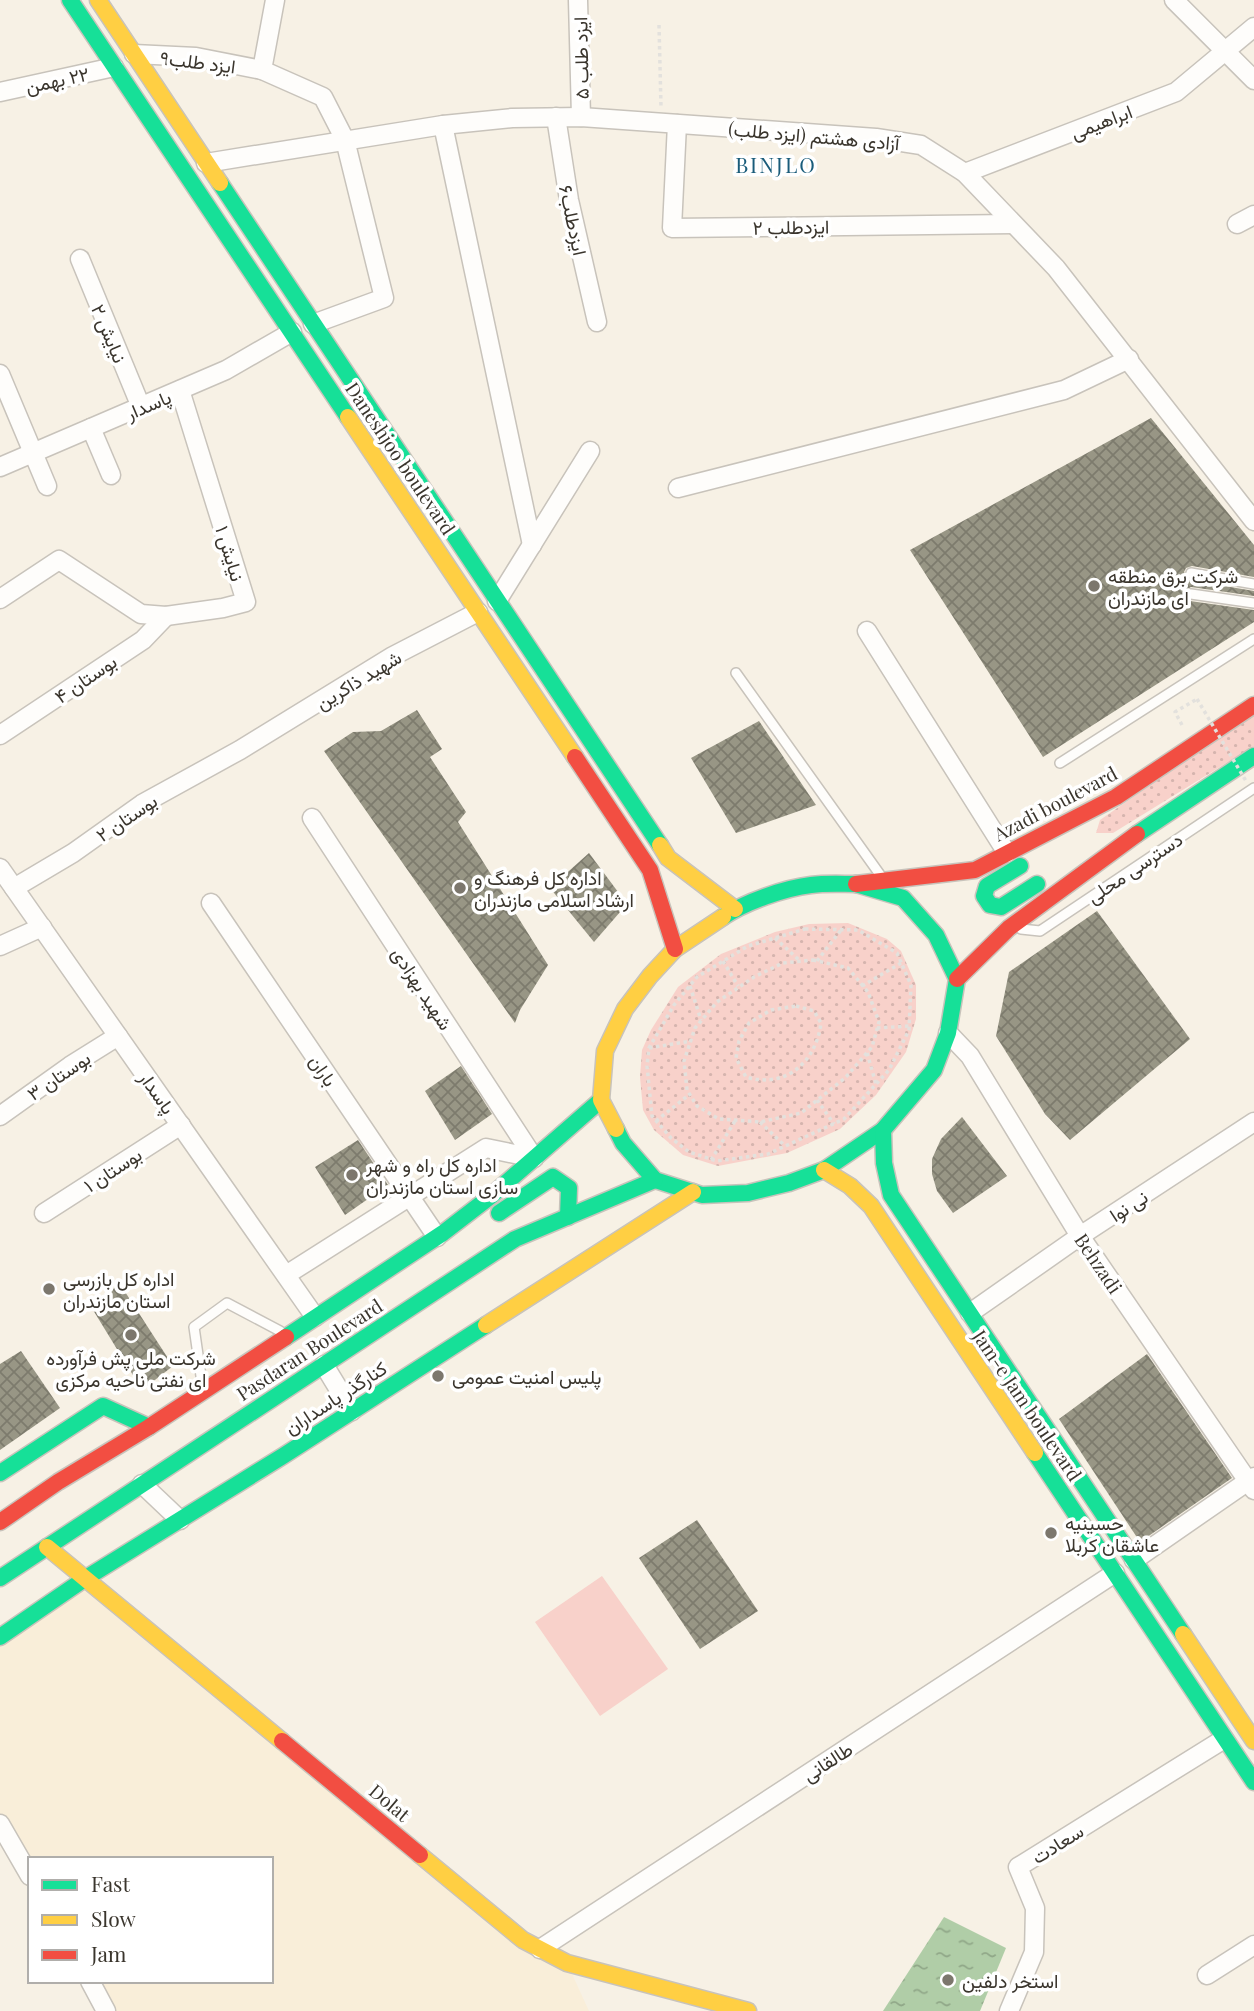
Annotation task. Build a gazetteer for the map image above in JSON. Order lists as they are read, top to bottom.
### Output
{
  "streets": {
    "main road": [
      "Daneshjoo boulevard",
      "Azadi boulevard",
      "Pasdaran Boulevard",
      "کنارگذر پاسداران",
      "Jam-e Jam boulevard",
      "Dolat"
    ],
    "street": [
      "ايزد طلب ۵",
      "ایزد طلب۹",
      "٢٢ بهمن",
      "ابراهیمی",
      "آزادی هشتم (ایزد طلب)",
      "ایزدطلب۶",
      "ایزدطلب ۲",
      "نیایش ۲",
      "پاسدار",
      "نیایش ۱",
      "بوستان ۴",
      "شهید ذاکرین",
      "بوستان ۲",
      "شهید بهزادی",
      "باران",
      "بوستان ۳",
      "بوستان ۱",
      "نی نوا",
      "Behzadi",
      "طالقانی",
      "سعادت"
    ],
    "lane": ["دسترسی محلی"]
  },
  "crossings": [
    ["ايزد طلب ۵", "آزادی هشتم (ایزد طلب)"],
    ["ایزد طلب۹", "آزادی هشتم (ایزد طلب)"],
    ["ایزد طلب۹", "Daneshjoo boulevard"],
    ["٢٢ بهمن", "Daneshjoo boulevard"],
    ["ابراهیمی", "آزادی هشتم (ایزد طلب)"],
    ["آزادی هشتم (ایزد طلب)", "ایزدطلب۶"],
    ["آزادی هشتم (ایزد طلب)", "ایزدطلب ۲"],
    ["آزادی هشتم (ایزد طلب)", "Daneshjoo boulevard"],
    ["نیایش ۲", "پاسدار"],
    ["پاسدار", "Daneshjoo boulevard"],
    ["پاسدار", "نیایش ۱"],
    ["پاسدار", "بوستان ۲"],
    ["پاسدار", "بوستان ۳"],
    ["پاسدار", "بوستان ۱"],
    ["پاسدار", "Pasdaran Boulevard"],
    ["Daneshjoo boulevard", "شهید ذاکرین"],
    ["نیایش ۱", "بوستان ۴"],
    ["شهید ذاکرین", "بوستان ۲"],
    ["شهید بهزادی", "Pasdaran Boulevard"],
    ["باران", "Pasdaran Boulevard"],
    ["نی نوا", "Behzadi"],
    ["نی نوا", "Jam-e Jam boulevard"],
    ["Pasdaran Boulevard", "Dolat"],
    ["کنارگذر پاسداران", "Dolat"],
    ["Jam-e Jam boulevard", "طالقانی"],
    ["Jam-e Jam boulevard", "سعادت"],
    ["طالقانی", "Dolat"]
  ],
  "districts": ["BINJLO"],
  "places": [
    "شرکت برق منطقه ای مازندران",
    "اداره کل فرهنگ و ارشاد اسلامی مازندران",
    "اداره کل راه و شهر سازی استان مازندران",
    "اداره کل بازرسی استان مازندران",
    "شرکت ملی پش فرآورده ای نفتی ناحیه مرکزی",
    "پلیس امنیت عمومی",
    "حسینیه عاشقان کربلا",
    "استخر دلفین"
  ],
  "legend": ["Fast", "Slow", "Jam"]
}
